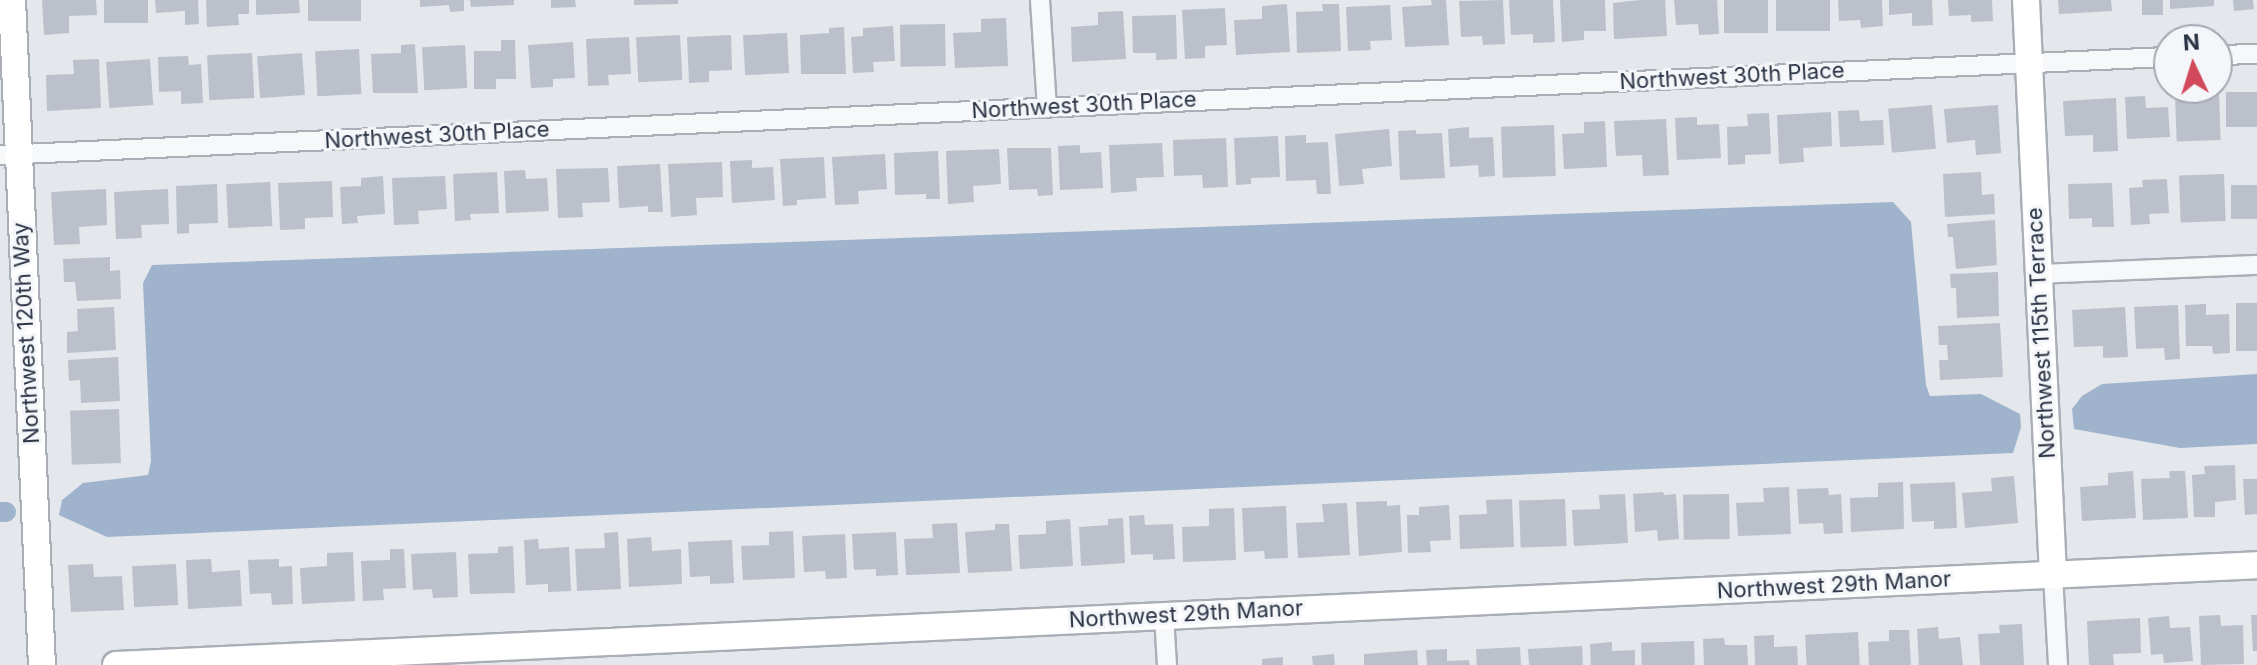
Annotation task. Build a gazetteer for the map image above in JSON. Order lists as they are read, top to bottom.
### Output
{
  "streets": {
    "street": [
      "Northwest 30th Place",
      "Northwest 120th Way",
      "Northwest 115th Terrace",
      "Northwest 29th Manor"
    ]
  },
  "crossings": [
    ["Northwest 30th Place", "Northwest 120th Way"],
    ["Northwest 30th Place", "Northwest 115th Terrace"],
    ["Northwest 115th Terrace", "Northwest 29th Manor"]
  ],
  "north": "top"
}
